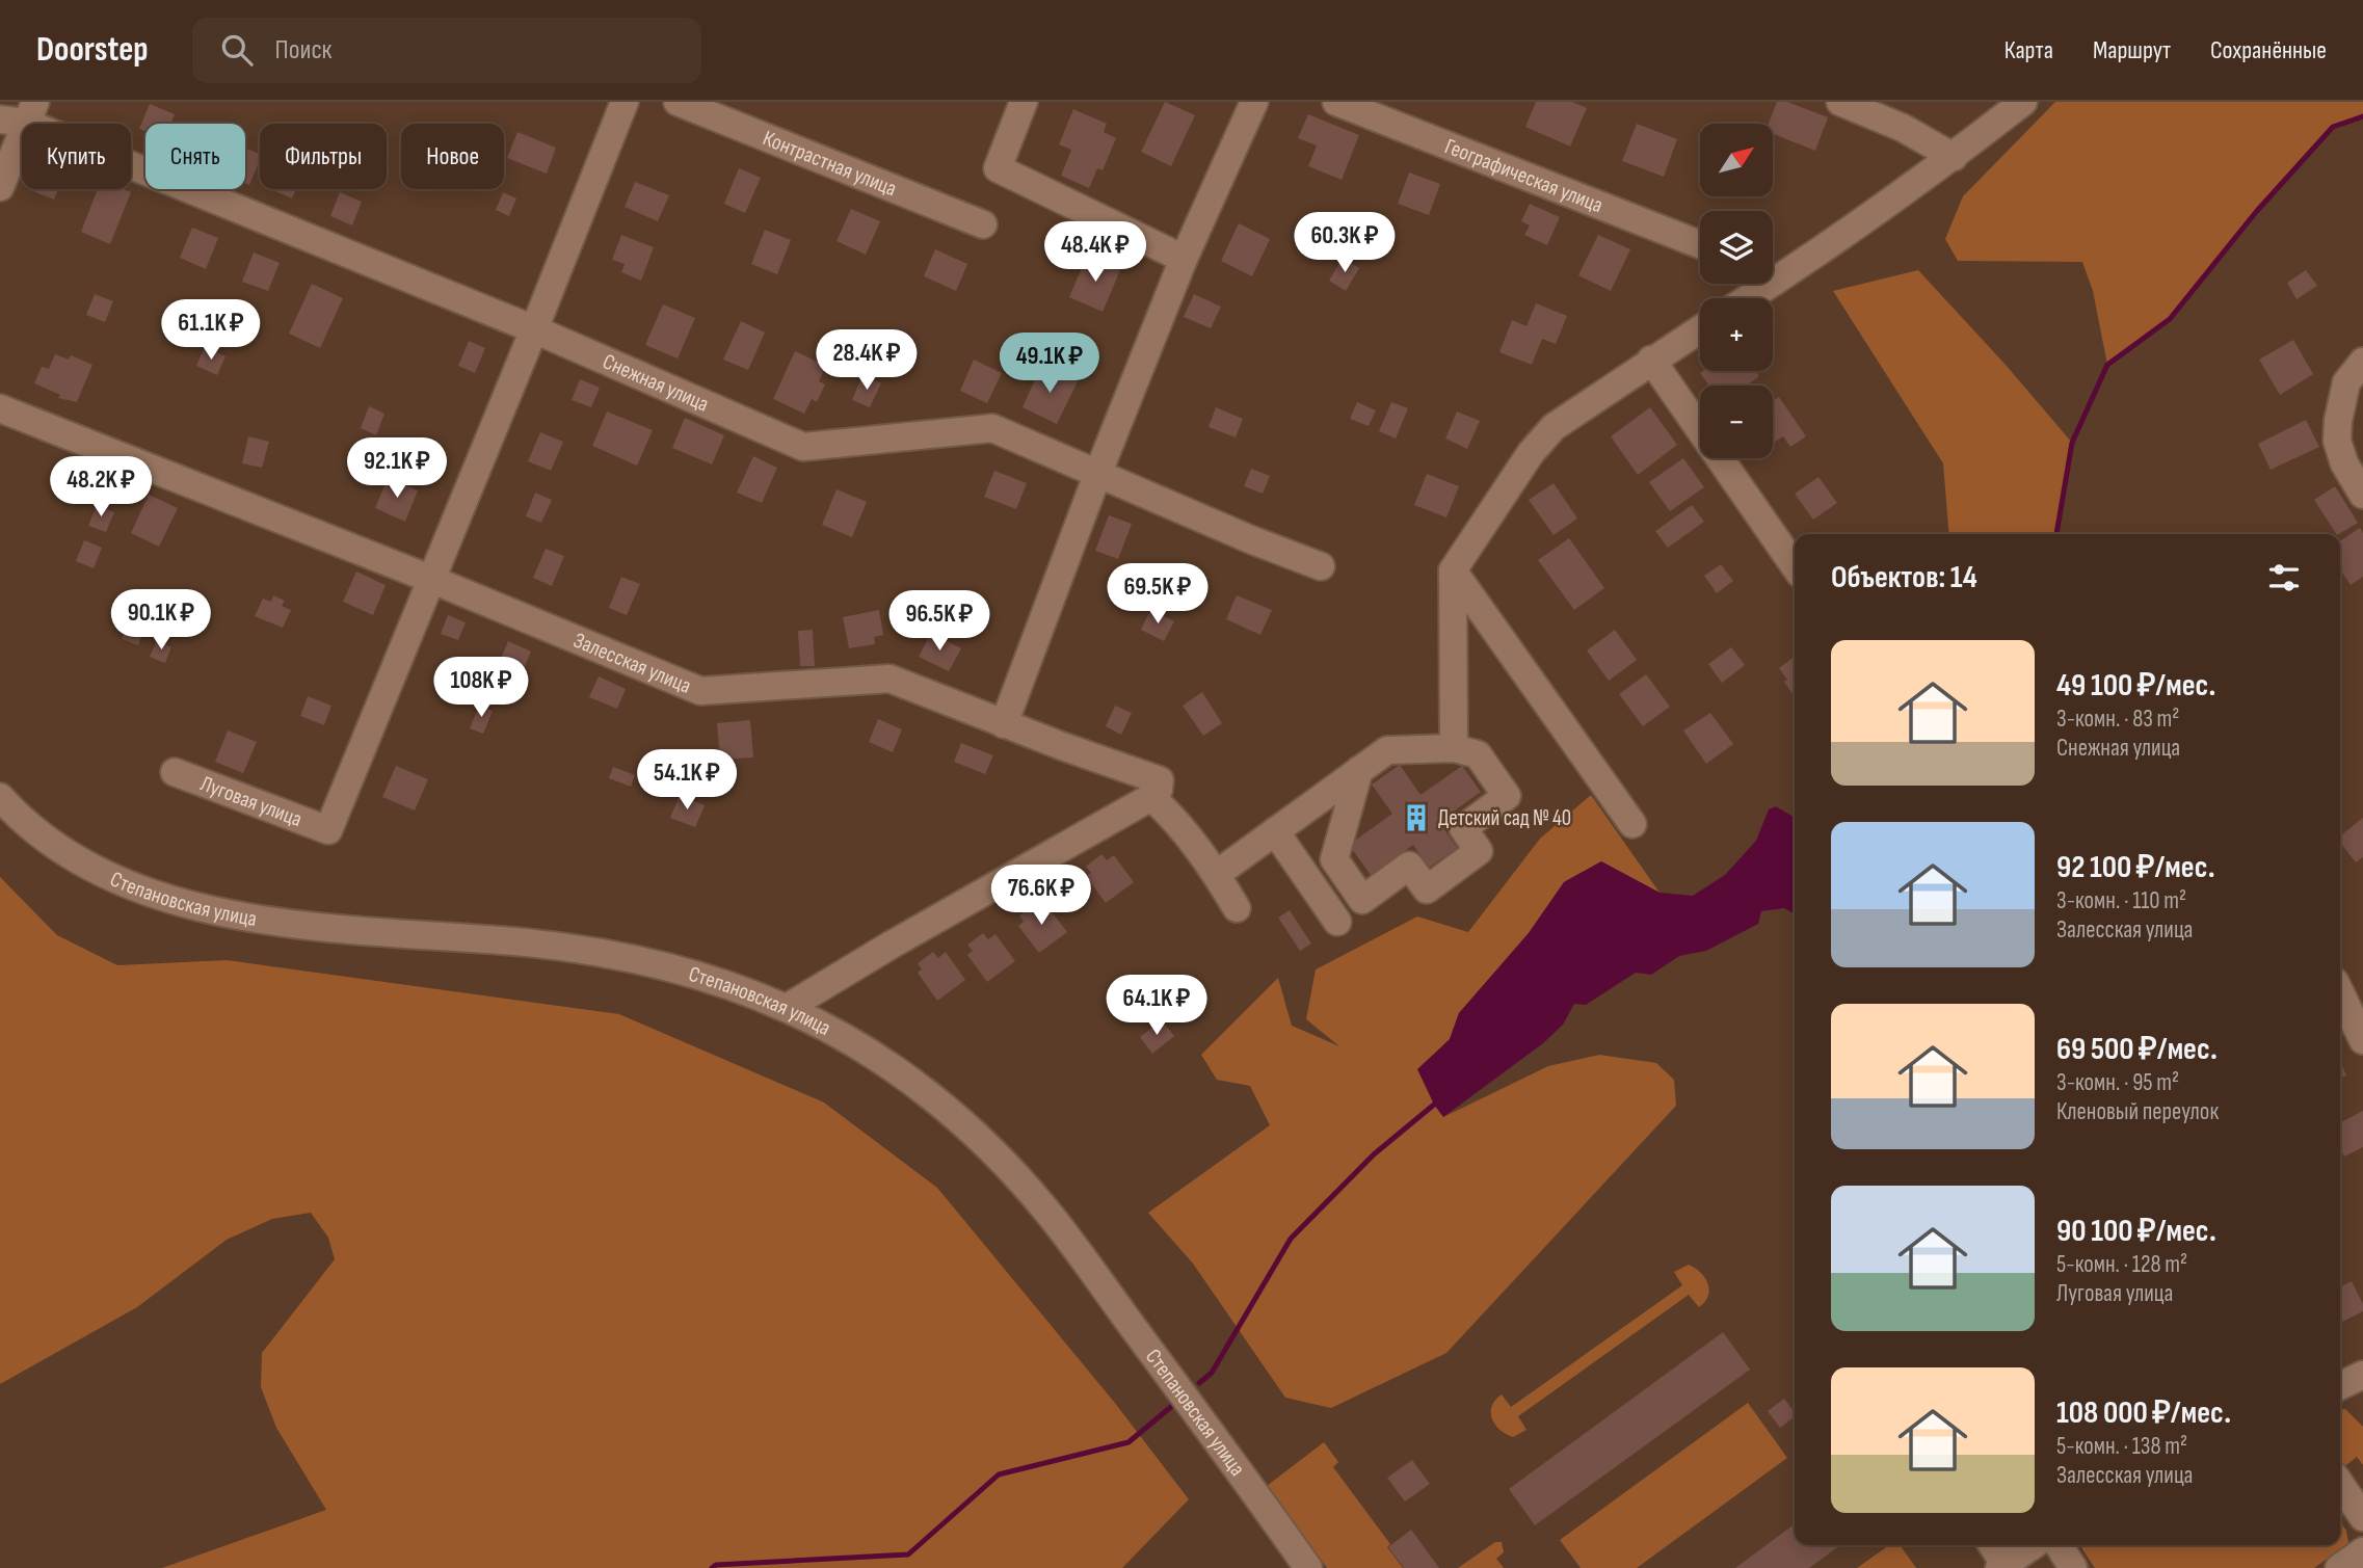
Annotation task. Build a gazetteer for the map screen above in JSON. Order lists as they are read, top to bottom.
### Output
{
  "streets": {
    "street": [
      "Контрастная улица",
      "Географическая улица",
      "Снежная улица",
      "Залесская улица",
      "Луговая улица",
      "Степановская улица"
    ]
  },
  "crossings": [
    ["Залесская улица", "Луговая улица"]
  ],
  "places": {
    "building": ["Детский сад № 40"]
  },
  "north": "top right",
  "page": {
    "header": "Doorstep",
    "search": "Поиск",
    "nav": ["Карта", "Маршрут", "Сохранённые"],
    "map_buttons": ["+", "−"],
    "chip": [
      "Купить",
      "Снять",
      "Фильтры",
      "Новое"
    ],
    "price": [
      "60.3K ₽",
      "48.4K ₽",
      "61.1K ₽",
      "28.4K ₽",
      "49.1K ₽",
      "92.1K ₽",
      "48.2K ₽",
      "69.5K ₽",
      "90.1K ₽",
      "96.5K ₽",
      "108K ₽",
      "54.1K ₽",
      "76.6K ₽",
      "64.1K ₽"
    ],
    "heading": "Объектов: 14",
    "list": [
      {
        "name": "49 100 ₽/мес.",
        "note": "3-комн. · 83 m² · Снежная улица"
      },
      {
        "name": "92 100 ₽/мес.",
        "note": "3-комн. · 110 m² · Залесская улица"
      },
      {
        "name": "69 500 ₽/мес.",
        "note": "3-комн. · 95 m² · Кленовый переулок"
      },
      {
        "name": "90 100 ₽/мес.",
        "note": "5-комн. · 128 m² · Луговая улица"
      },
      {
        "name": "108 000 ₽/мес.",
        "note": "5-комн. · 138 m² · Залесская улица"
      }
    ]
  }
}
